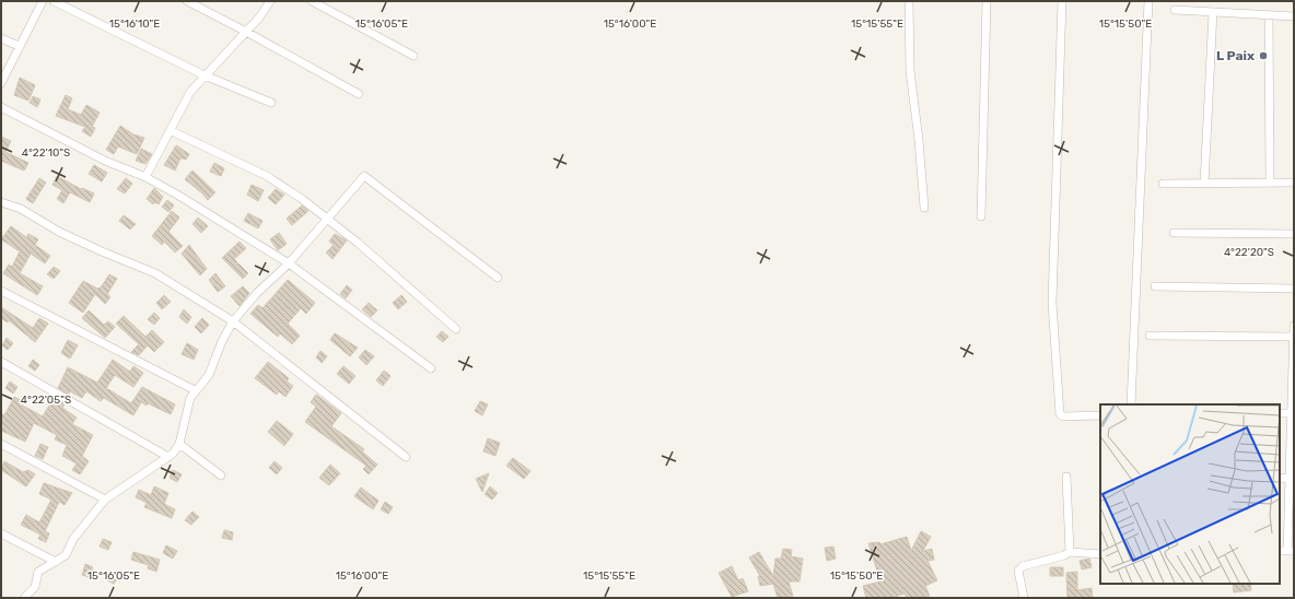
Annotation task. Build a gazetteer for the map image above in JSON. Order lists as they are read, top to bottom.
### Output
{
  "places": ["L Paix"],
  "coordinates": [
    "15°16'10\"E",
    "15°16'05\"E",
    "15°16'00\"E",
    "15°15'55\"E",
    "15°15'50\"E",
    "4°22'10\"S",
    "4°22'20\"S",
    "4°22'05\"S"
  ]
}
